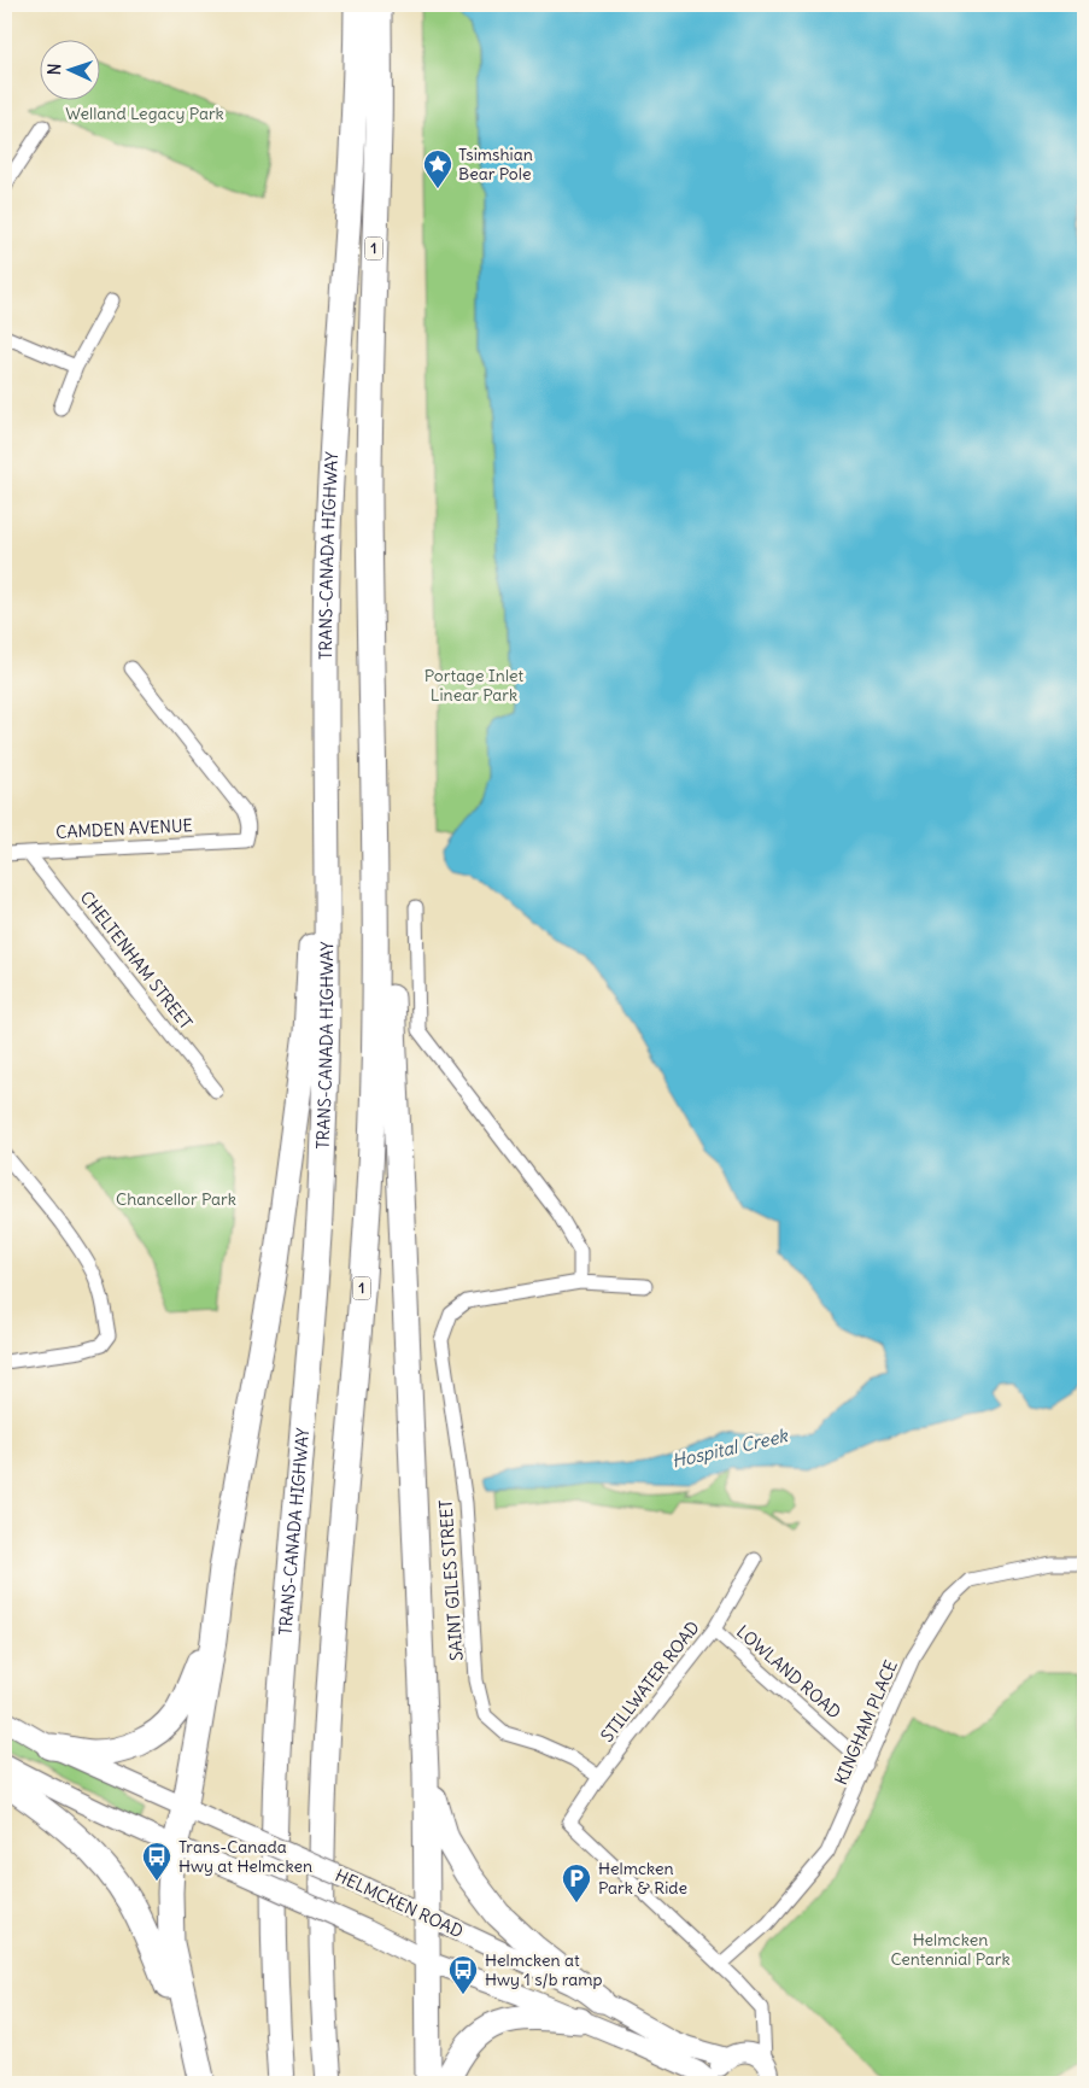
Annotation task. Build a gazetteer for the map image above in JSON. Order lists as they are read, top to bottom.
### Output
{
  "streets": {
    "highway": ["1", "TRANS-CANADA HIGHWAY"],
    "main road": ["HELMCKEN ROAD"],
    "street": [
      "CAMDEN AVENUE",
      "CHELTENHAM STREET",
      "SAINT GILES STREET",
      "LOWLAND ROAD",
      "STILLWATER ROAD",
      "KINGHAM PLACE"
    ]
  },
  "crossings": [
    ["CAMDEN AVENUE", "CHELTENHAM STREET"],
    ["SAINT GILES STREET", "STILLWATER ROAD"],
    ["LOWLAND ROAD", "STILLWATER ROAD"],
    ["LOWLAND ROAD", "KINGHAM PLACE"],
    ["STILLWATER ROAD", "KINGHAM PLACE"]
  ],
  "water": ["Hospital Creek"],
  "parks": [
    "Welland Legacy Park",
    "Portage Inlet Linear Park",
    "Chancellor Park",
    "Helmcken Centennial Park"
  ],
  "places": {
    "place": ["Tsimshian Bear Pole"],
    "bus stop": ["Trans-Canada Hwy at Helmcken", "Helmcken at Hwy 1 s/b ramp"],
    "parking": ["Helmcken Park & Ride"]
  },
  "north": "left"
}
